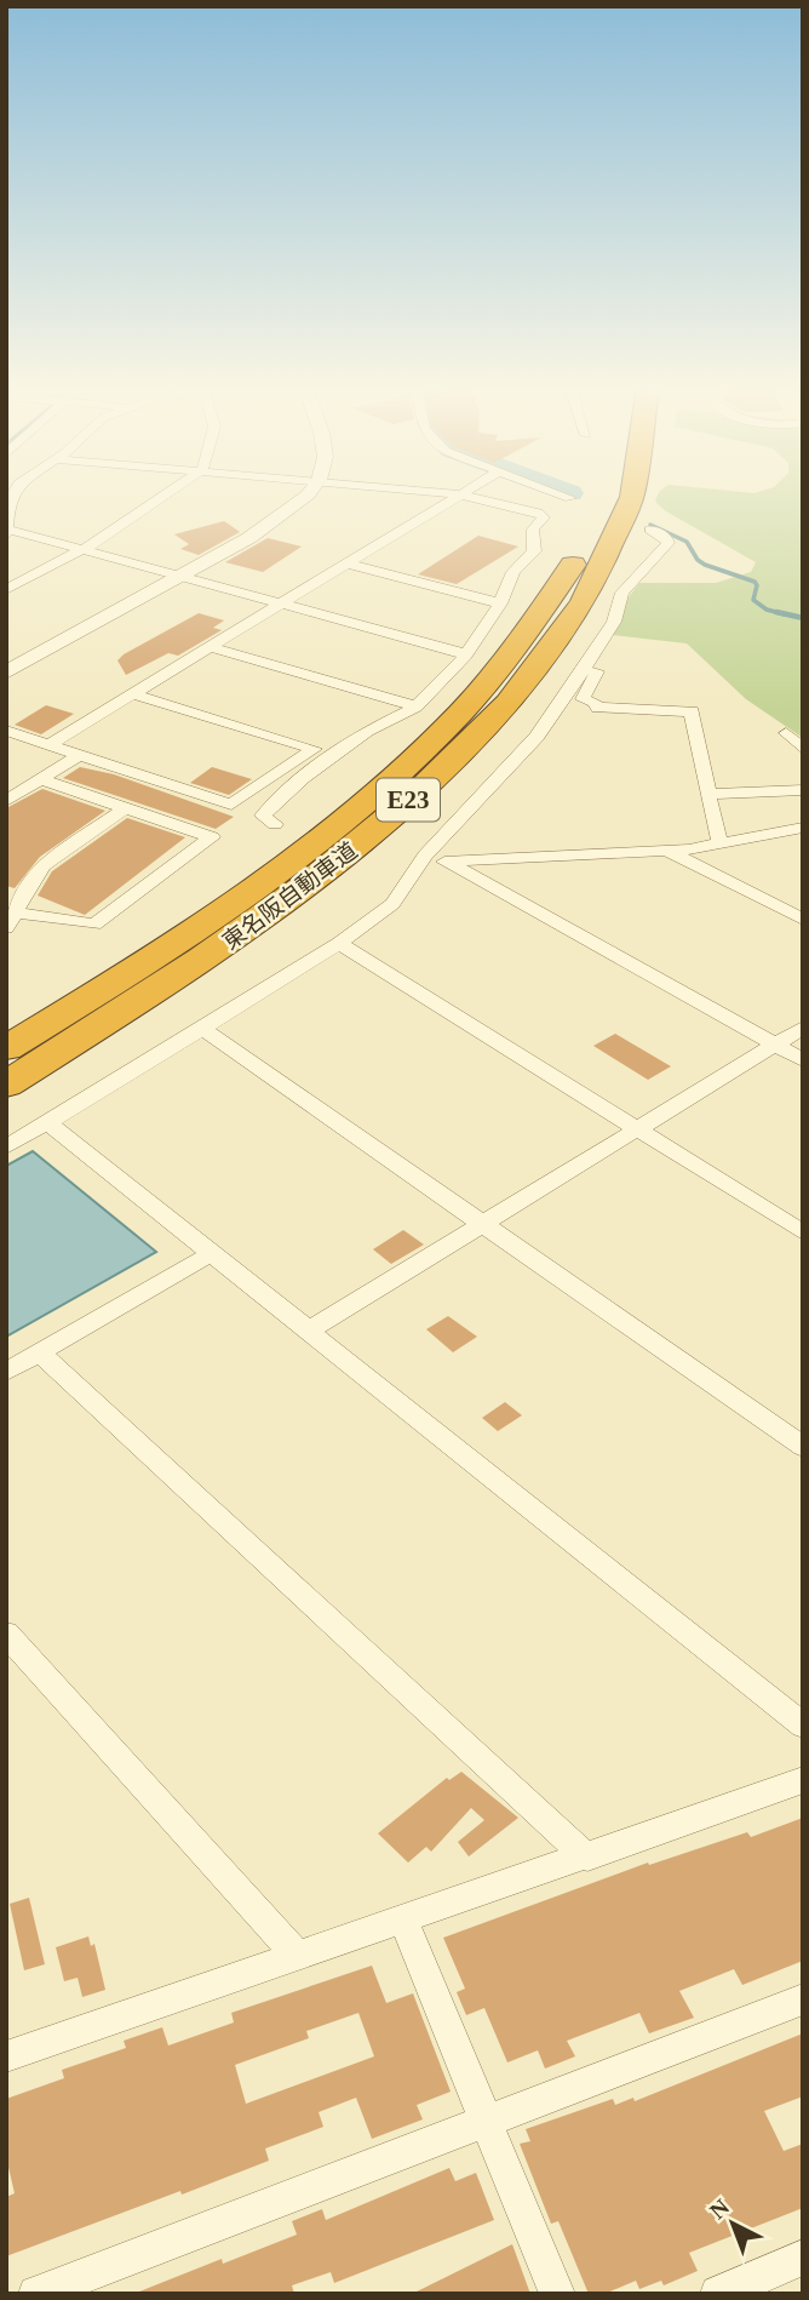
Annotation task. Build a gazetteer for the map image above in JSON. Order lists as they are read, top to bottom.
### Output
{
  "streets": {
    "highway": ["E23", "東名阪自動車道"]
  },
  "north": "top left"
}
